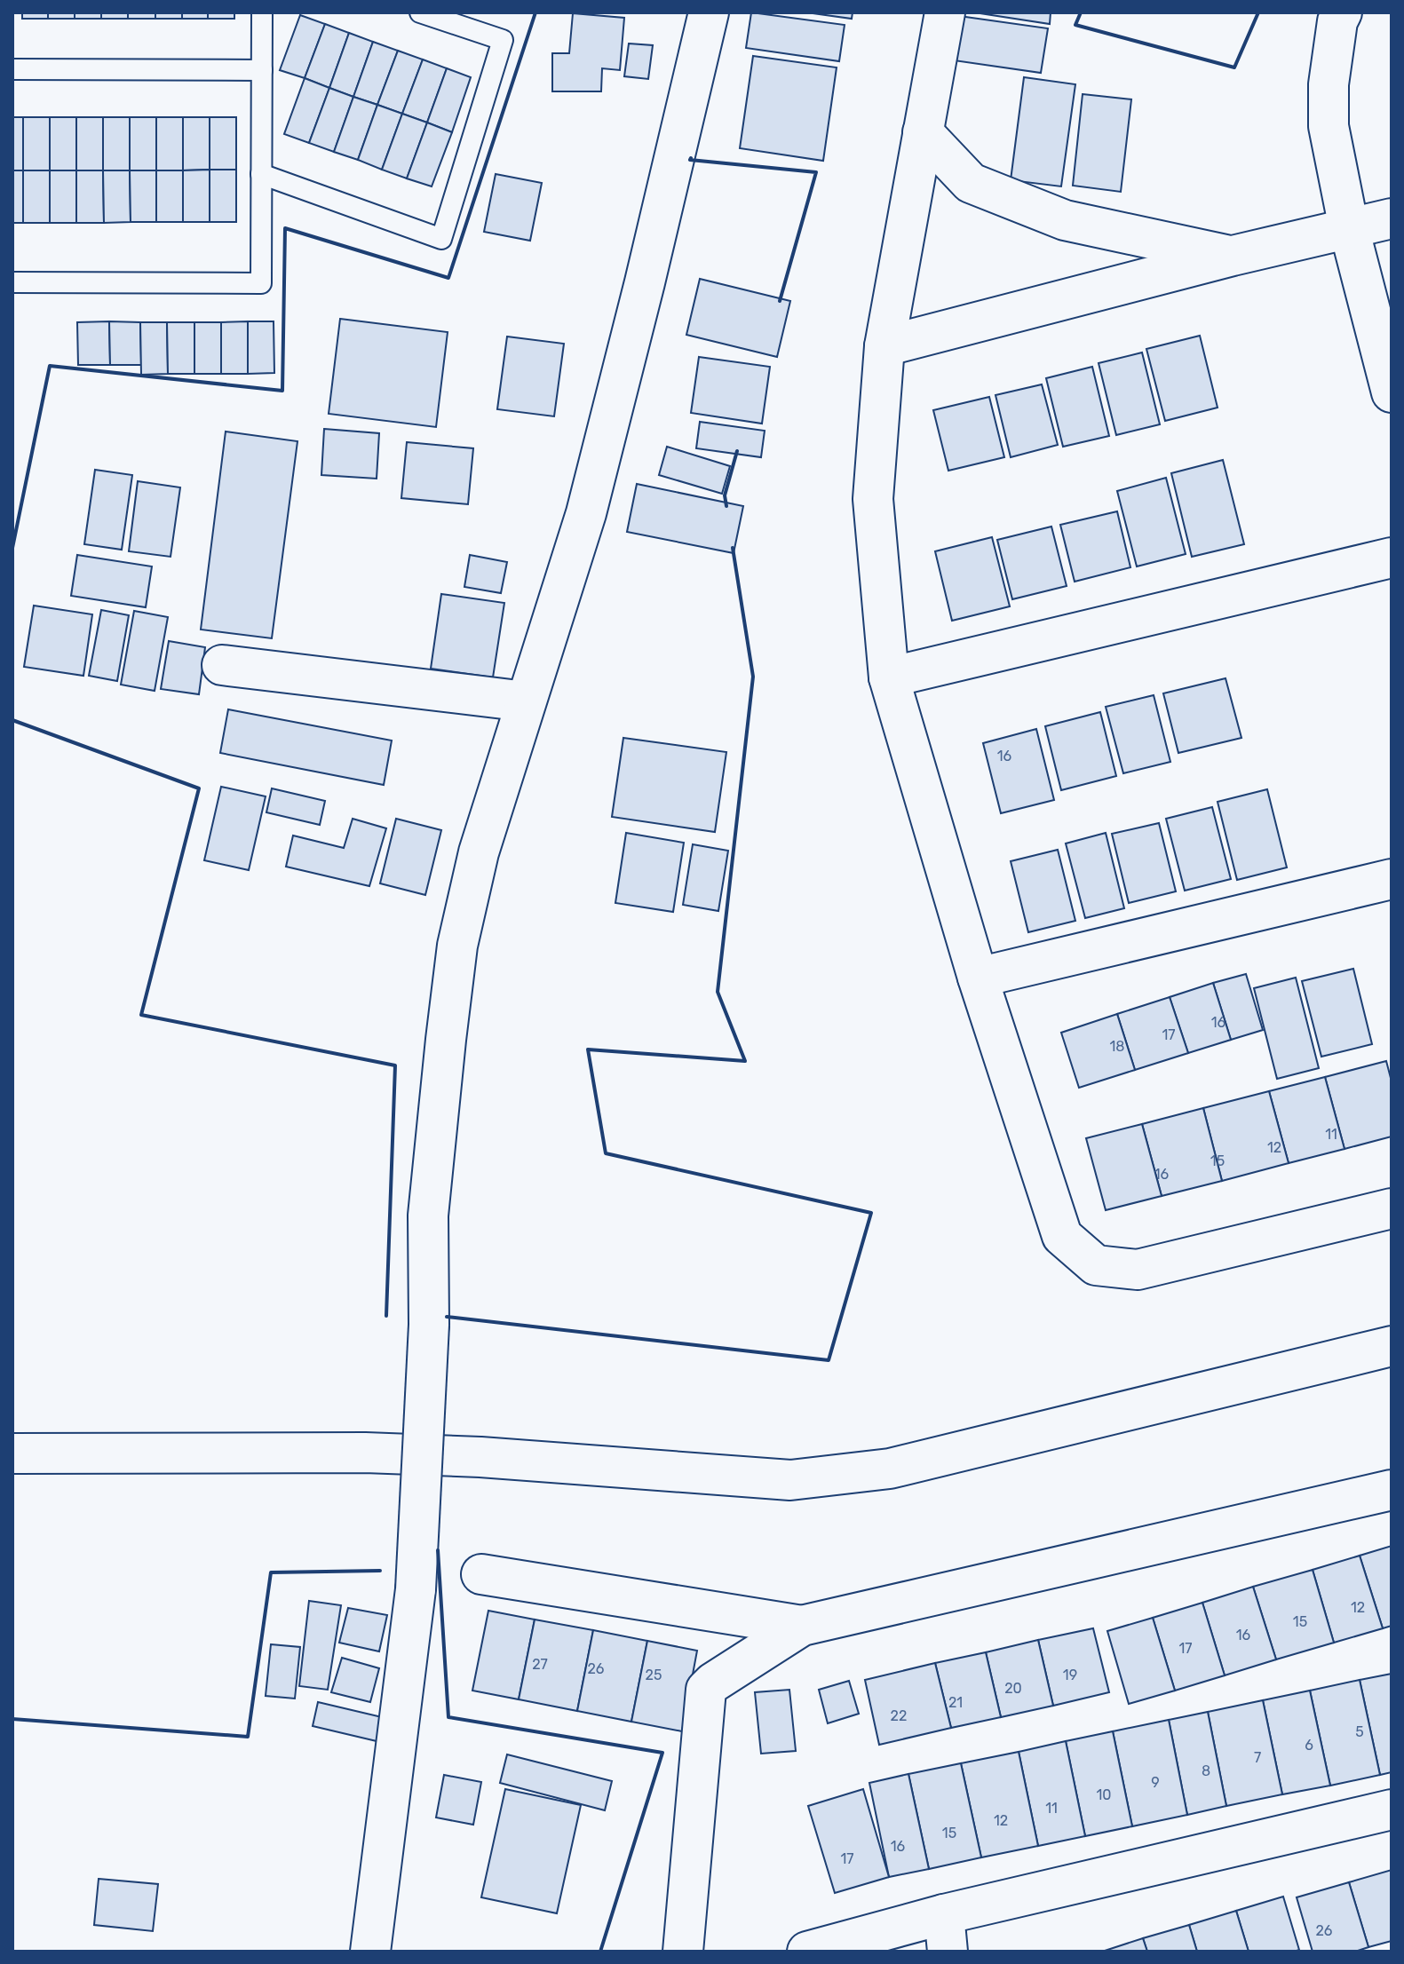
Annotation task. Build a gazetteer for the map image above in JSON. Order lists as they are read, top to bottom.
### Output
{
  "house_numbers": [
    "16",
    "16",
    "17",
    "18",
    "11",
    "12",
    "15",
    "16",
    "12",
    "15",
    "16",
    "17",
    "27",
    "26",
    "25",
    "19",
    "20",
    "21",
    "22",
    "5",
    "6",
    "7",
    "8",
    "9",
    "10",
    "11",
    "12",
    "15",
    "16",
    "17",
    "26"
  ]
}
